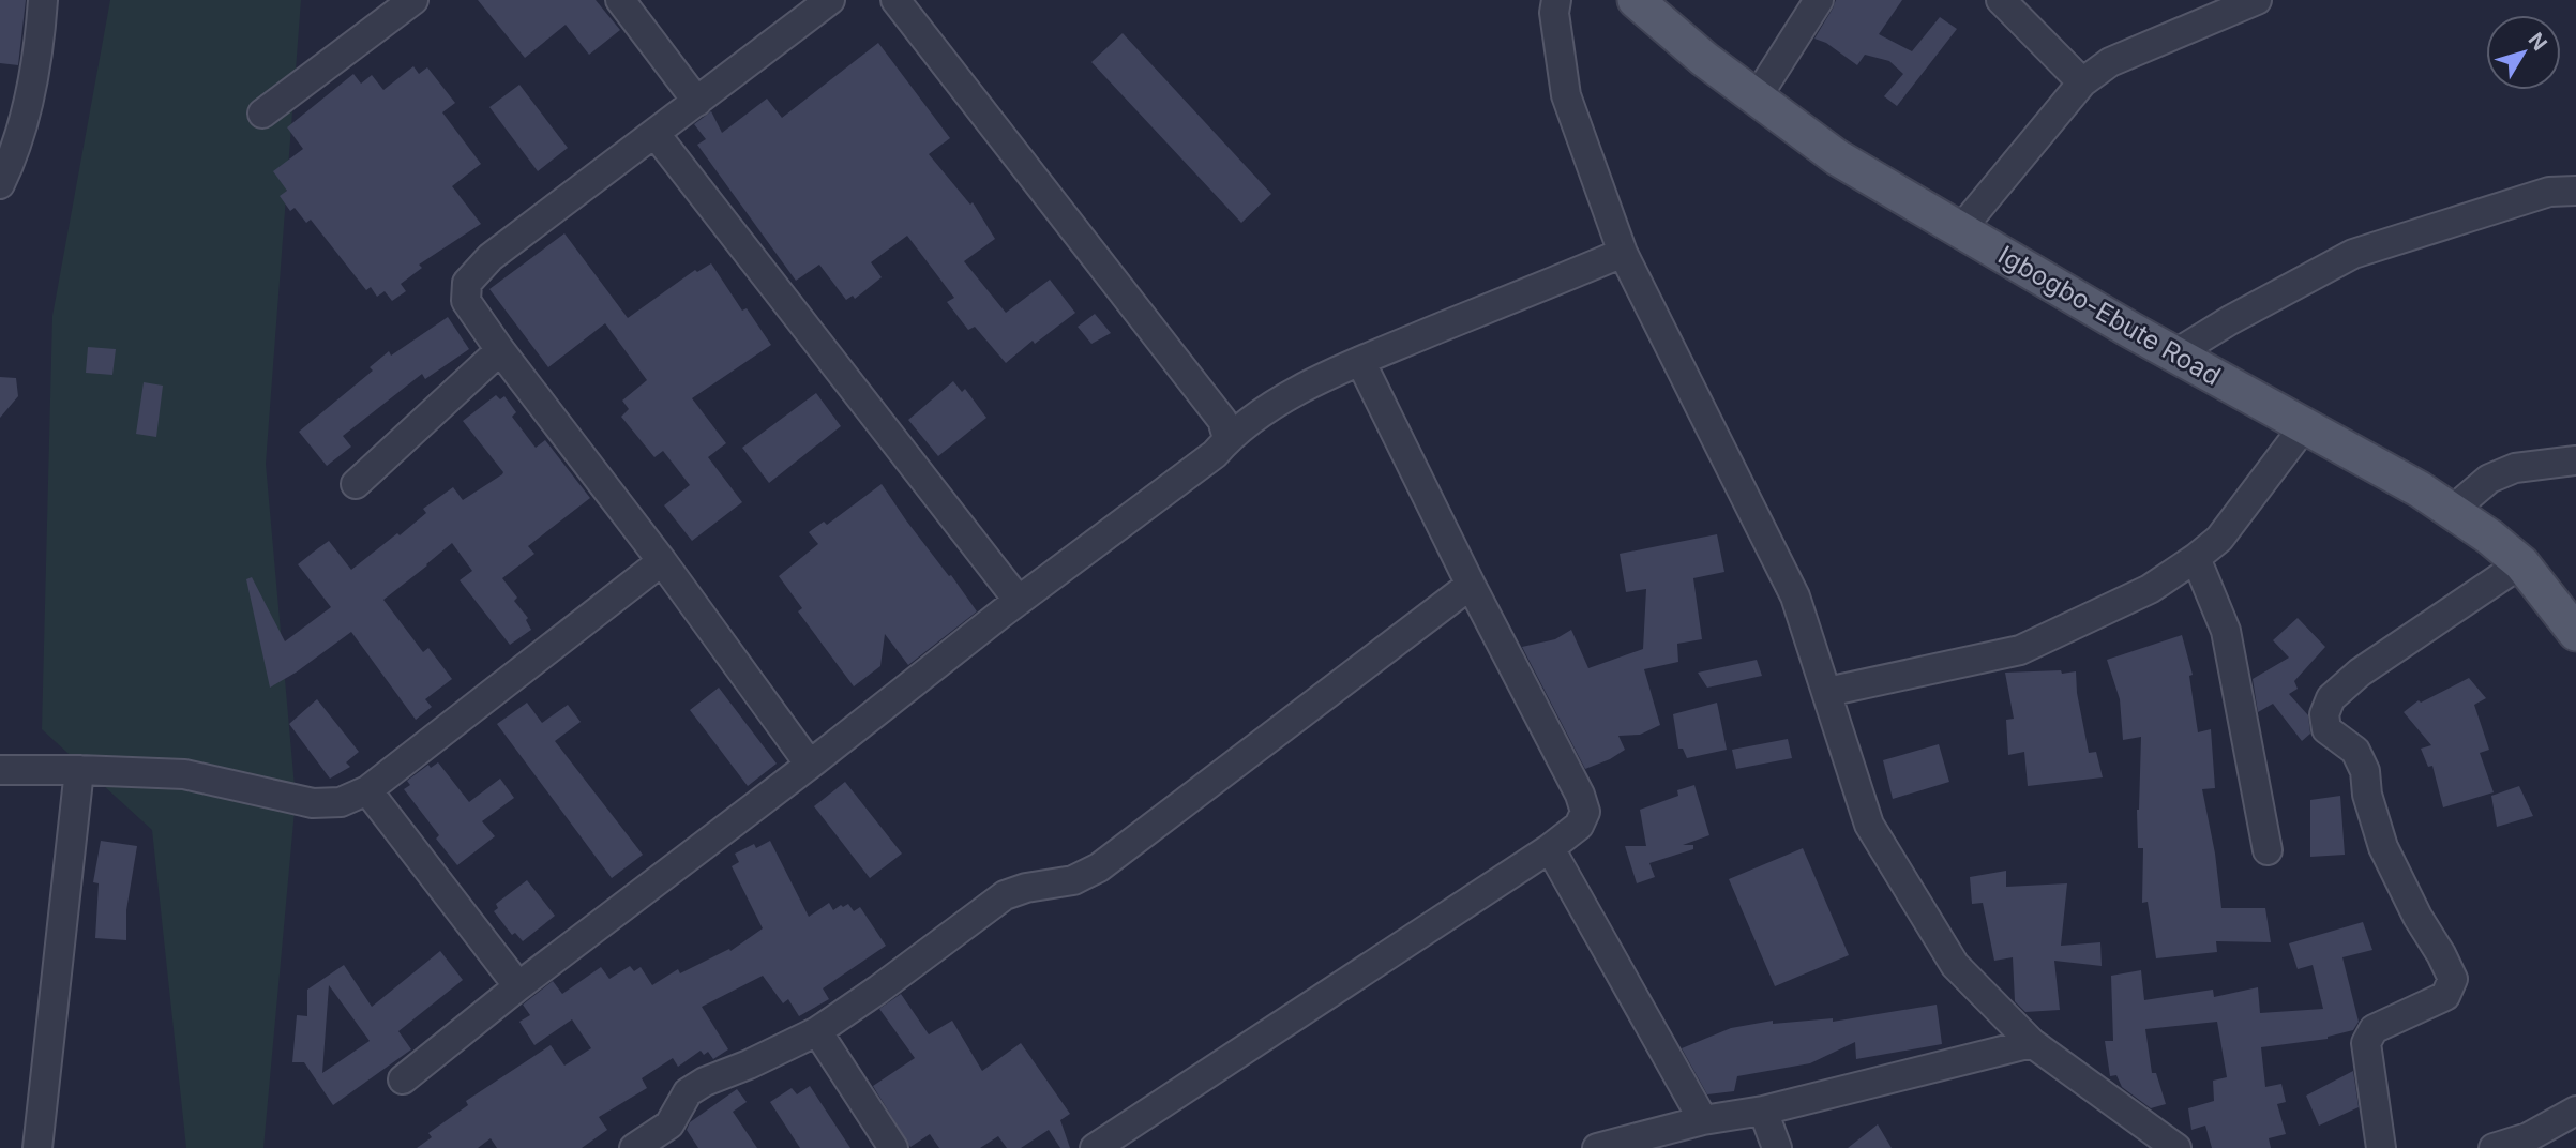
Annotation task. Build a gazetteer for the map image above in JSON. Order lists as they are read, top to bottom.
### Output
{
  "streets": {
    "main road": ["Igbogbo-Ebute Road"]
  },
  "north": "top right"
}
